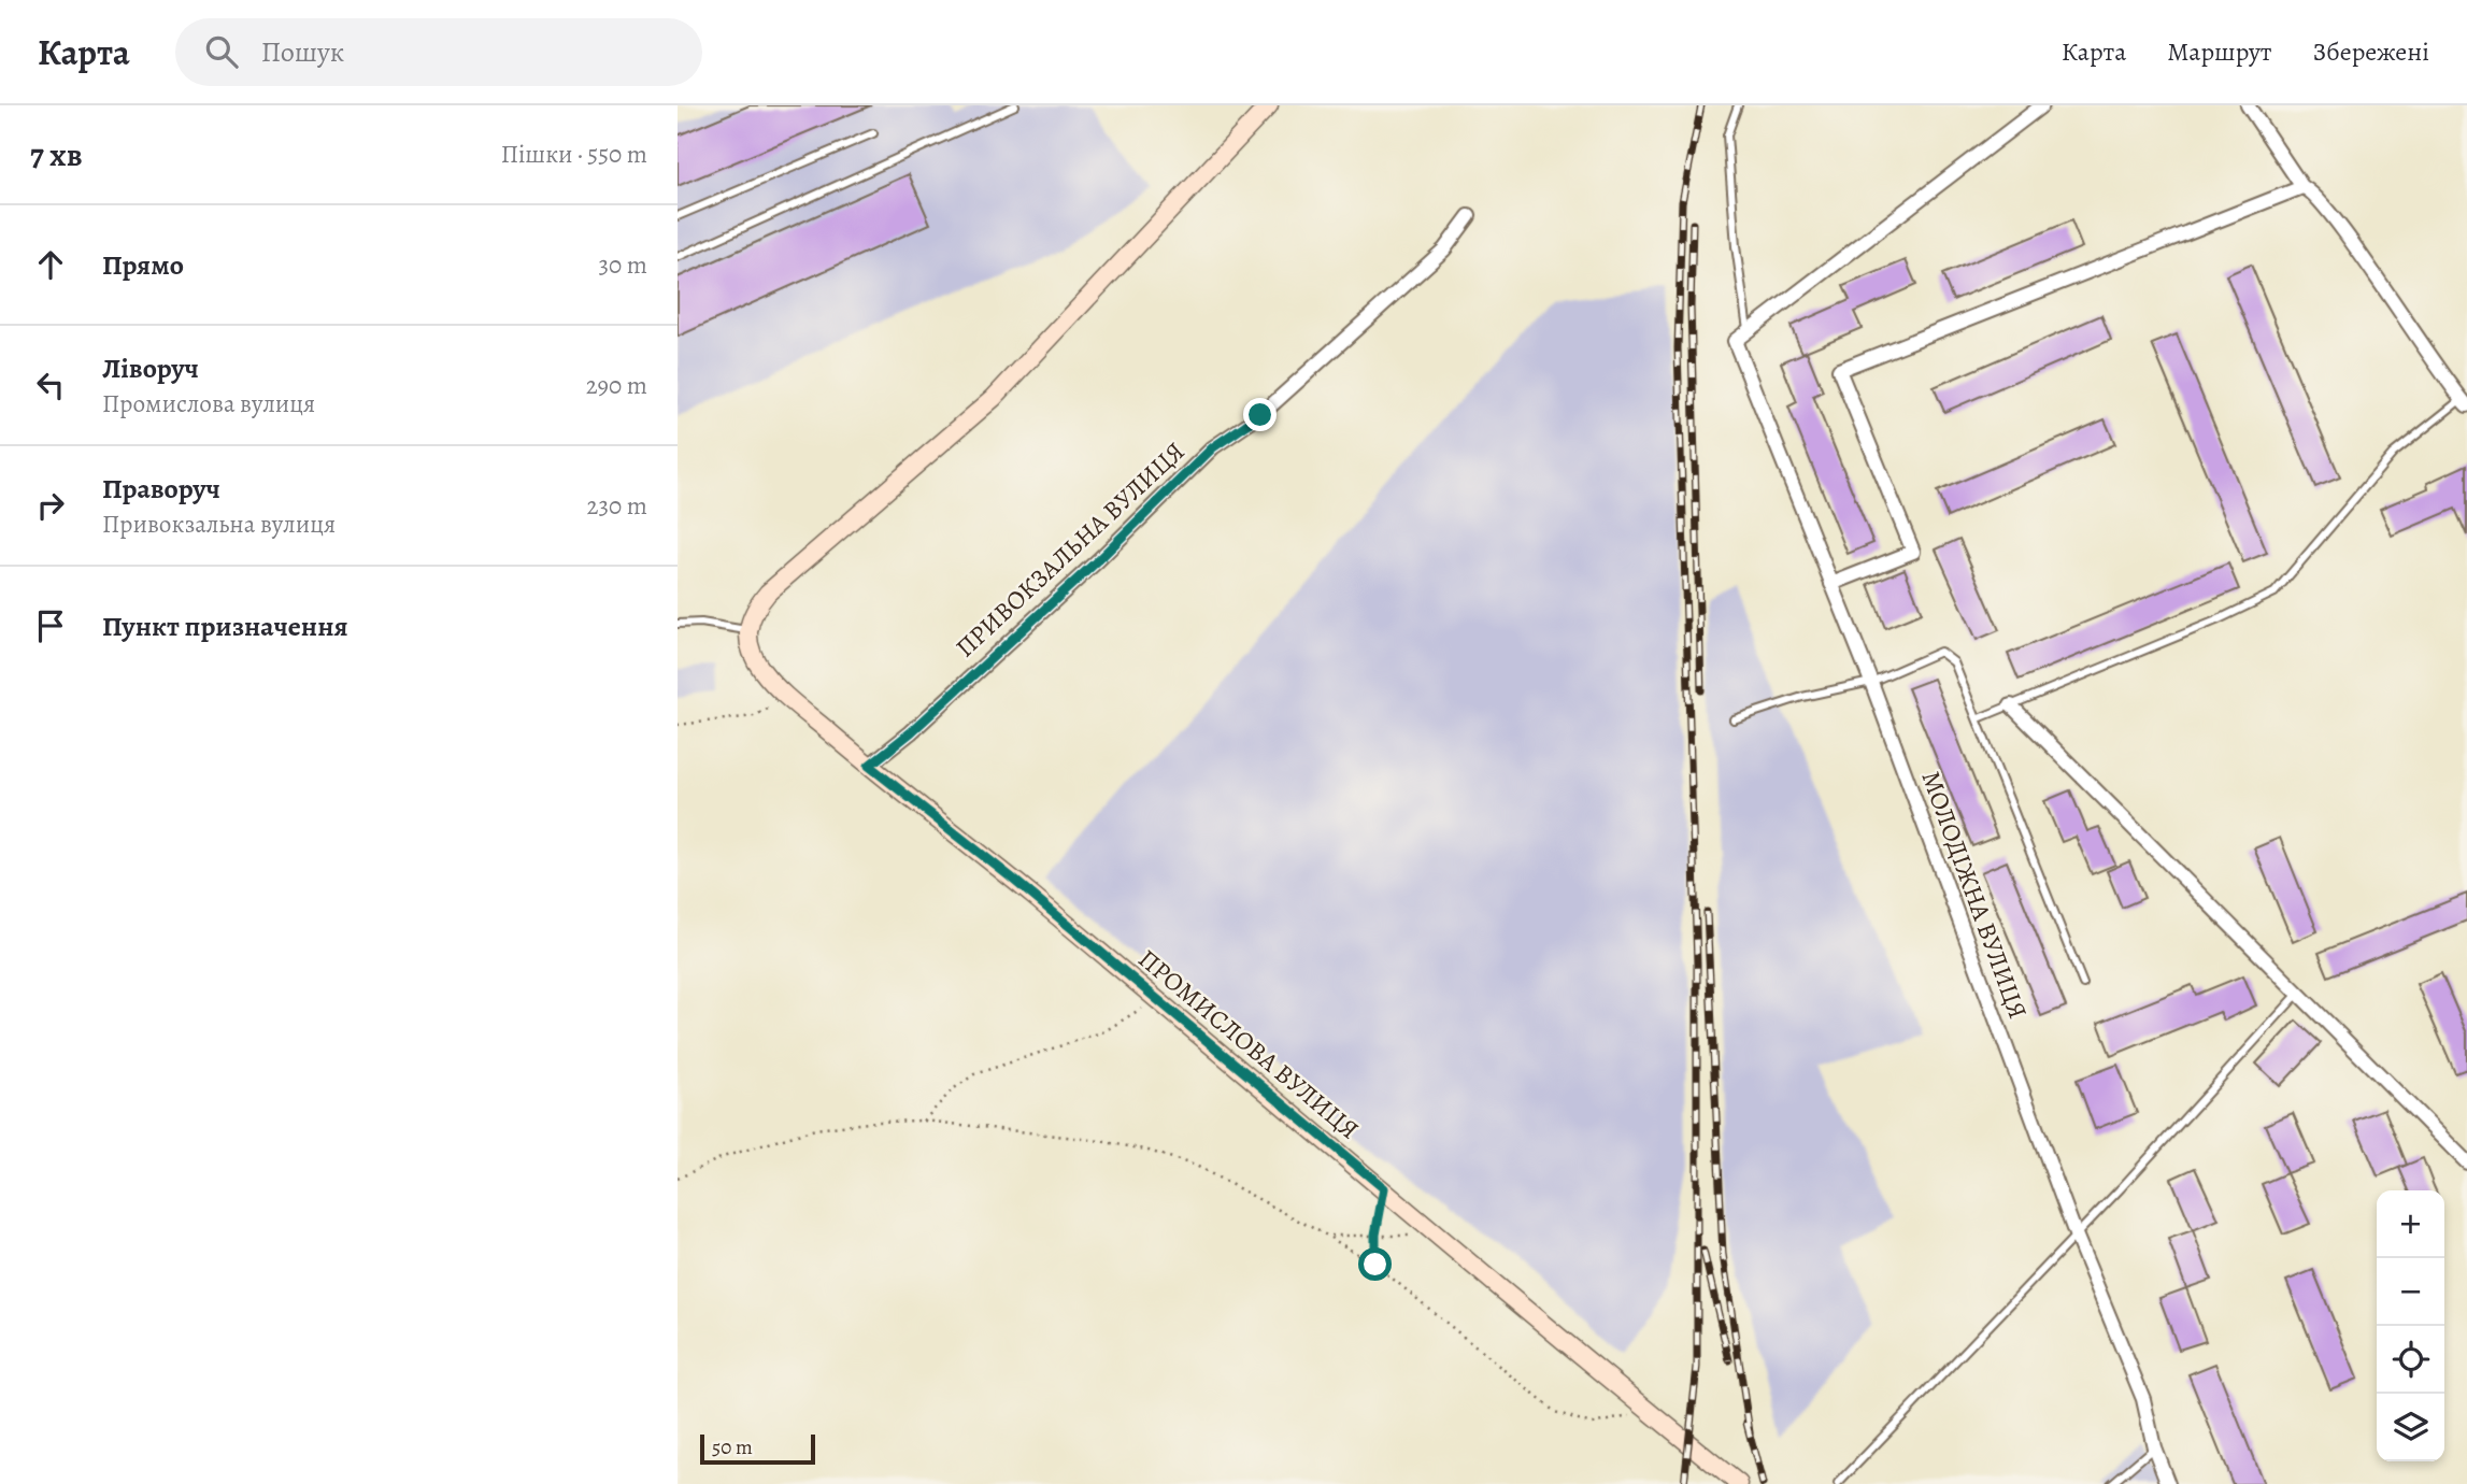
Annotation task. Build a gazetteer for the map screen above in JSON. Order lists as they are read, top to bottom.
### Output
{
  "streets": {
    "street": ["ПРИВОКЗАЛЬНА ВУЛИЦЯ", "МОЛОДІЖНА ВУЛИЦЯ", "ПРОМИСЛОВА ВУЛИЦЯ"]
  },
  "crossings": [
    ["ПРИВОКЗАЛЬНА ВУЛИЦЯ", "ПРОМИСЛОВА ВУЛИЦЯ"]
  ],
  "scale_bar": "50 m",
  "page": {
    "header": "Карта",
    "search": "Пошук",
    "nav": ["Карта", "Маршрут", "Збережені"],
    "heading": ["7 хв", "Пішки · 550 m"],
    "list": [
      ["Прямо", "30 m"],
      ["Ліворуч", "Промислова вулиця", "290 m"],
      ["Праворуч", "Привокзальна вулиця", "230 m"],
      "Пункт призначення"
    ],
    "map_buttons": ["+", "−"],
    "scale": "50 m"
  }
}
